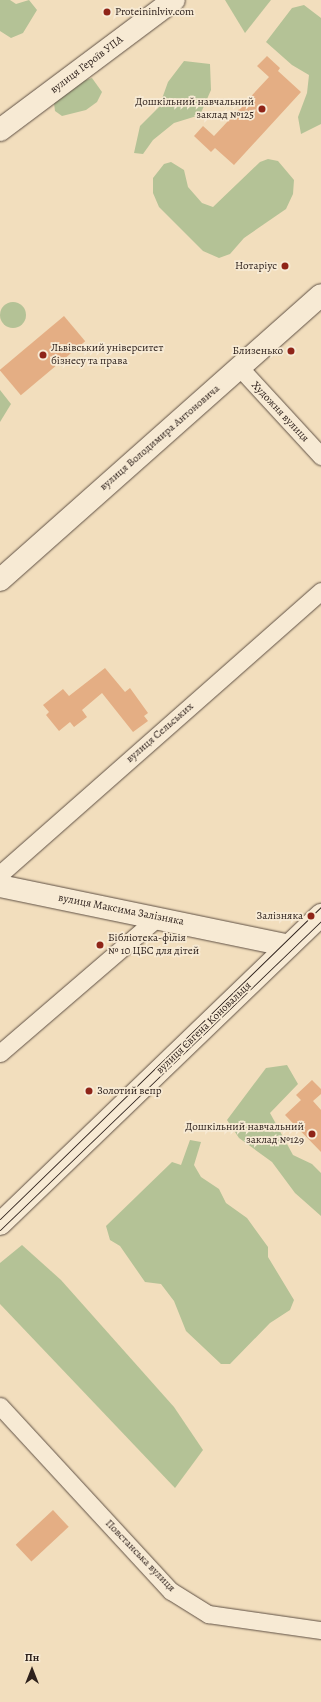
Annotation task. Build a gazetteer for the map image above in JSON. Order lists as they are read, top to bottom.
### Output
{
  "streets": {
    "street": [
      "вулиця Героїв УПА",
      "Художня вулиця",
      "вулиця Володимира Антоновича",
      "вулиця Сельських",
      "вулиця Максима Залізняка",
      "вулиця Євгена Коновальця",
      "Повстанська вулиця"
    ]
  },
  "crossings": [
    ["Художня вулиця", "вулиця Володимира Антоновича"],
    ["вулиця Максима Залізняка", "вулиця Євгена Коновальця"]
  ],
  "places": [
    "Proteininlviv.com",
    "Дошкільний навчальний заклад №125",
    "Нотаріус",
    "Близенько",
    "Львівський університет бізнесу та права",
    "Залізняка",
    "Бібліотека-філія № 10 ЦБС для дітей",
    "Золотий вепр",
    "Дошкільний навчальний заклад №129"
  ],
  "north": "top"
}
